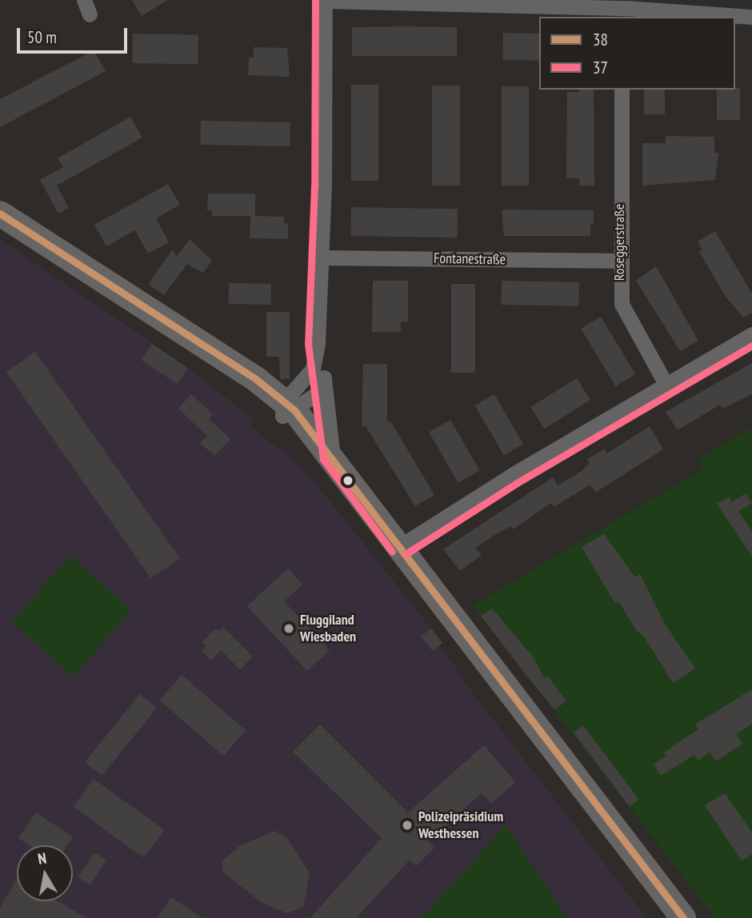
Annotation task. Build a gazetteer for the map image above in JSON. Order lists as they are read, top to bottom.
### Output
{
  "streets": {
    "street": ["Roseggerstraße", "Fontanestraße"]
  },
  "crossings": [
    ["Roseggerstraße", "Fontanestraße"]
  ],
  "places": ["Fluggiland Wiesbaden", "Polizeipräsidium Westhessen"],
  "lines": ["transit line 37", "transit line 38"],
  "legend": ["38", "37"],
  "scale_bar": "50 m",
  "north": "top"
}
